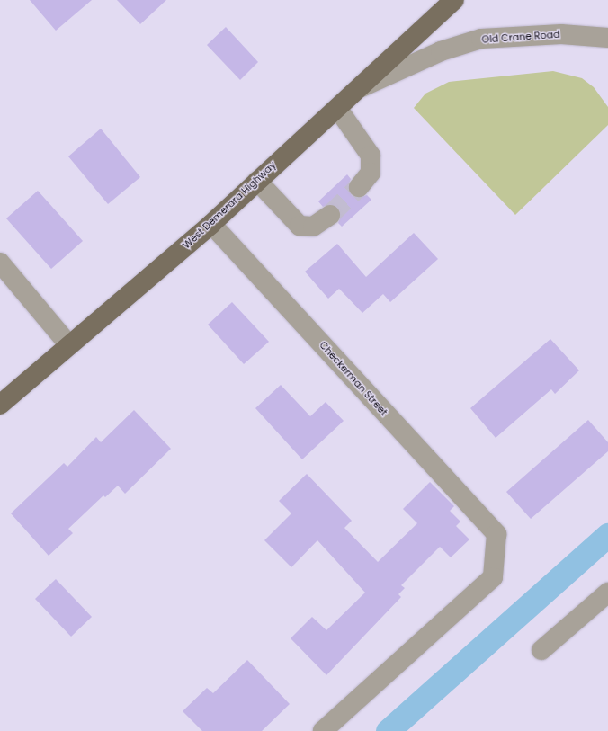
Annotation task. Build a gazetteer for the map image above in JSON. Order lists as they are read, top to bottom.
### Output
{
  "streets": {
    "main road": ["West Demerara Highway"],
    "street": ["Old Crane Road", "Checkerman Street"]
  },
  "crossings": [
    ["Old Crane Road", "West Demerara Highway"],
    ["West Demerara Highway", "Checkerman Street"]
  ]
}
